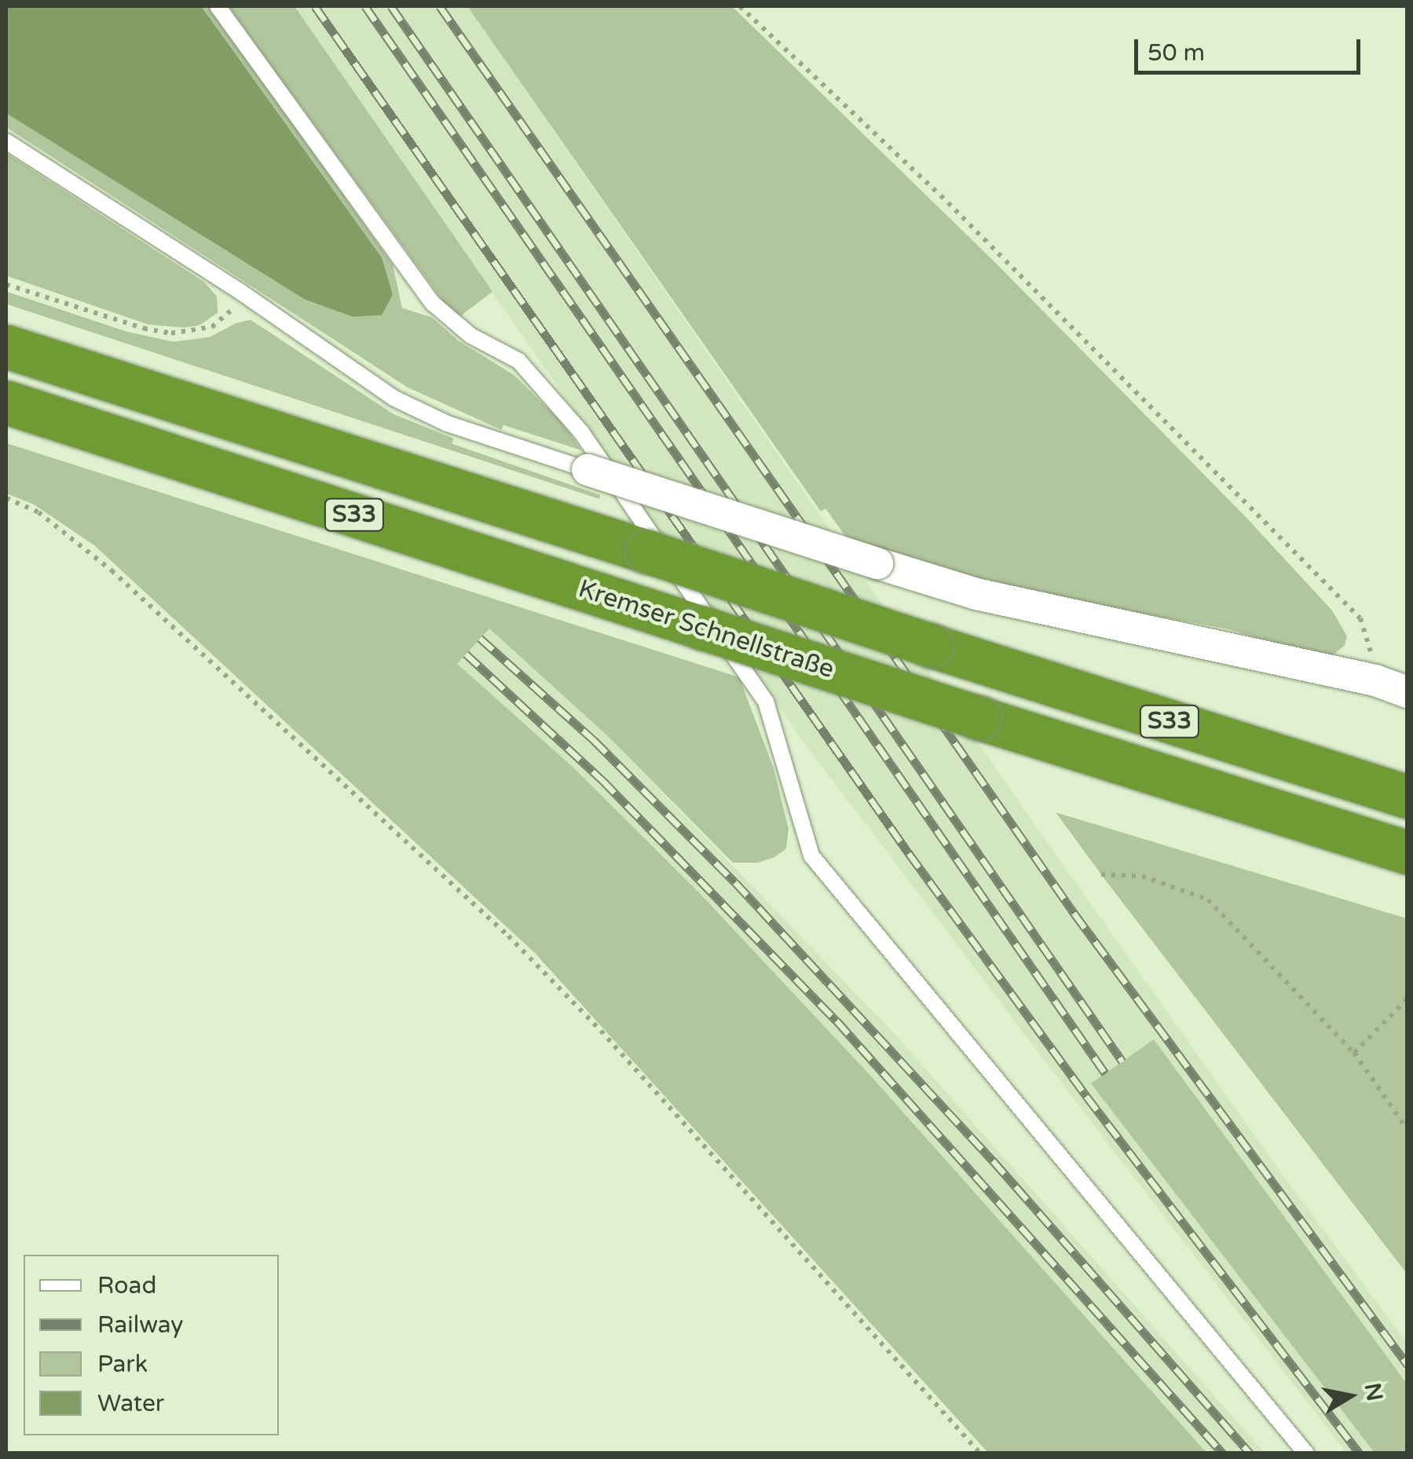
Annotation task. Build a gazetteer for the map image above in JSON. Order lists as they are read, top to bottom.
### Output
{
  "streets": {
    "highway": ["S33", "Kremser Schnellstraße"]
  },
  "legend": [
    "Road",
    "Railway",
    "Park",
    "Water"
  ],
  "scale_bar": "50 m",
  "north": "right"
}
